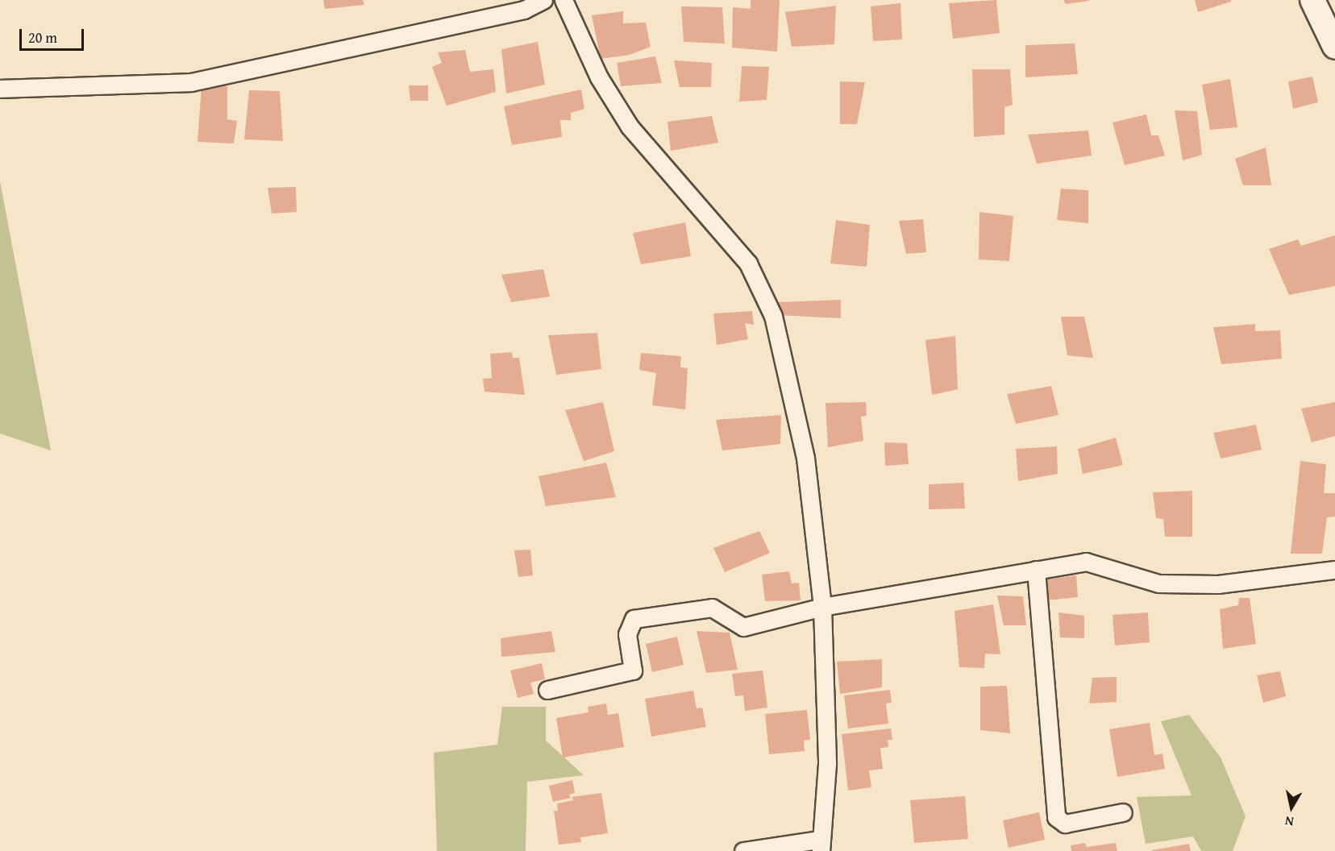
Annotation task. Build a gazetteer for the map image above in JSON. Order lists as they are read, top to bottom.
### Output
{
  "scale_bar": "20 m",
  "north": "bottom"
}
